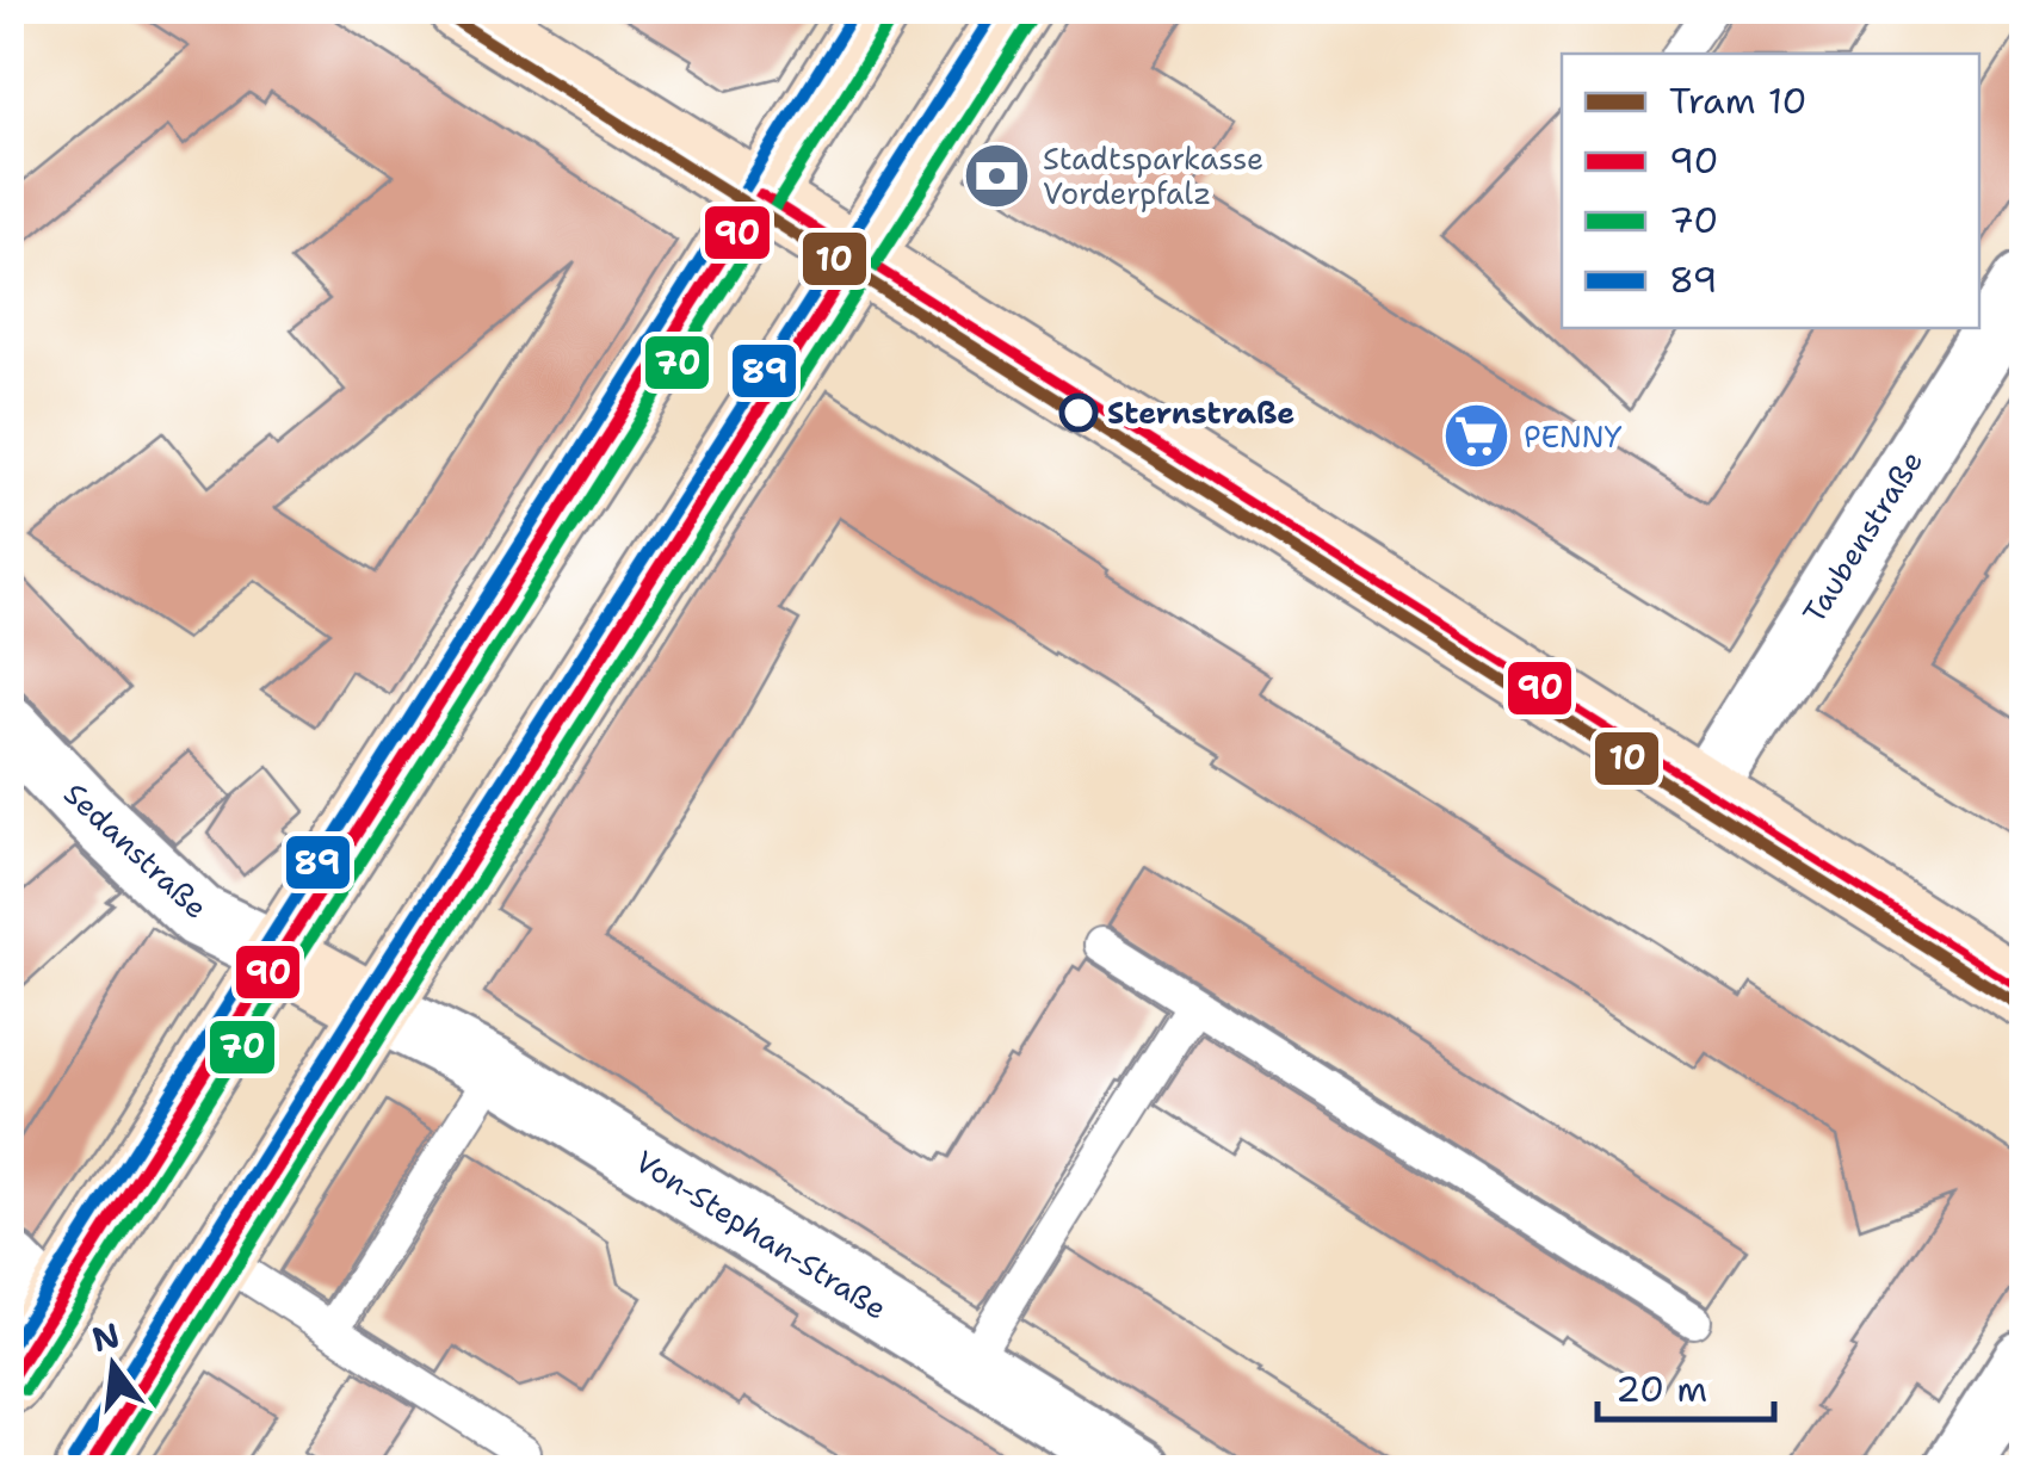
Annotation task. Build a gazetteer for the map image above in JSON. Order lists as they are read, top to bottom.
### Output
{
  "streets": {
    "street": ["Taubenstraße", "Sedanstraße", "Von-Stephan-Straße"]
  },
  "places": {
    "bank": ["Stadtsparkasse Vorderpfalz"],
    "other": ["Sternstraße"],
    "supermarket": ["PENNY"]
  },
  "lines": [
    "tram line 10",
    "transit line 89",
    "transit line 70",
    "transit line 90"
  ],
  "legend": [
    "Tram 10",
    "90",
    "70",
    "89"
  ],
  "scale_bar": "20 m",
  "north": "top"
}
